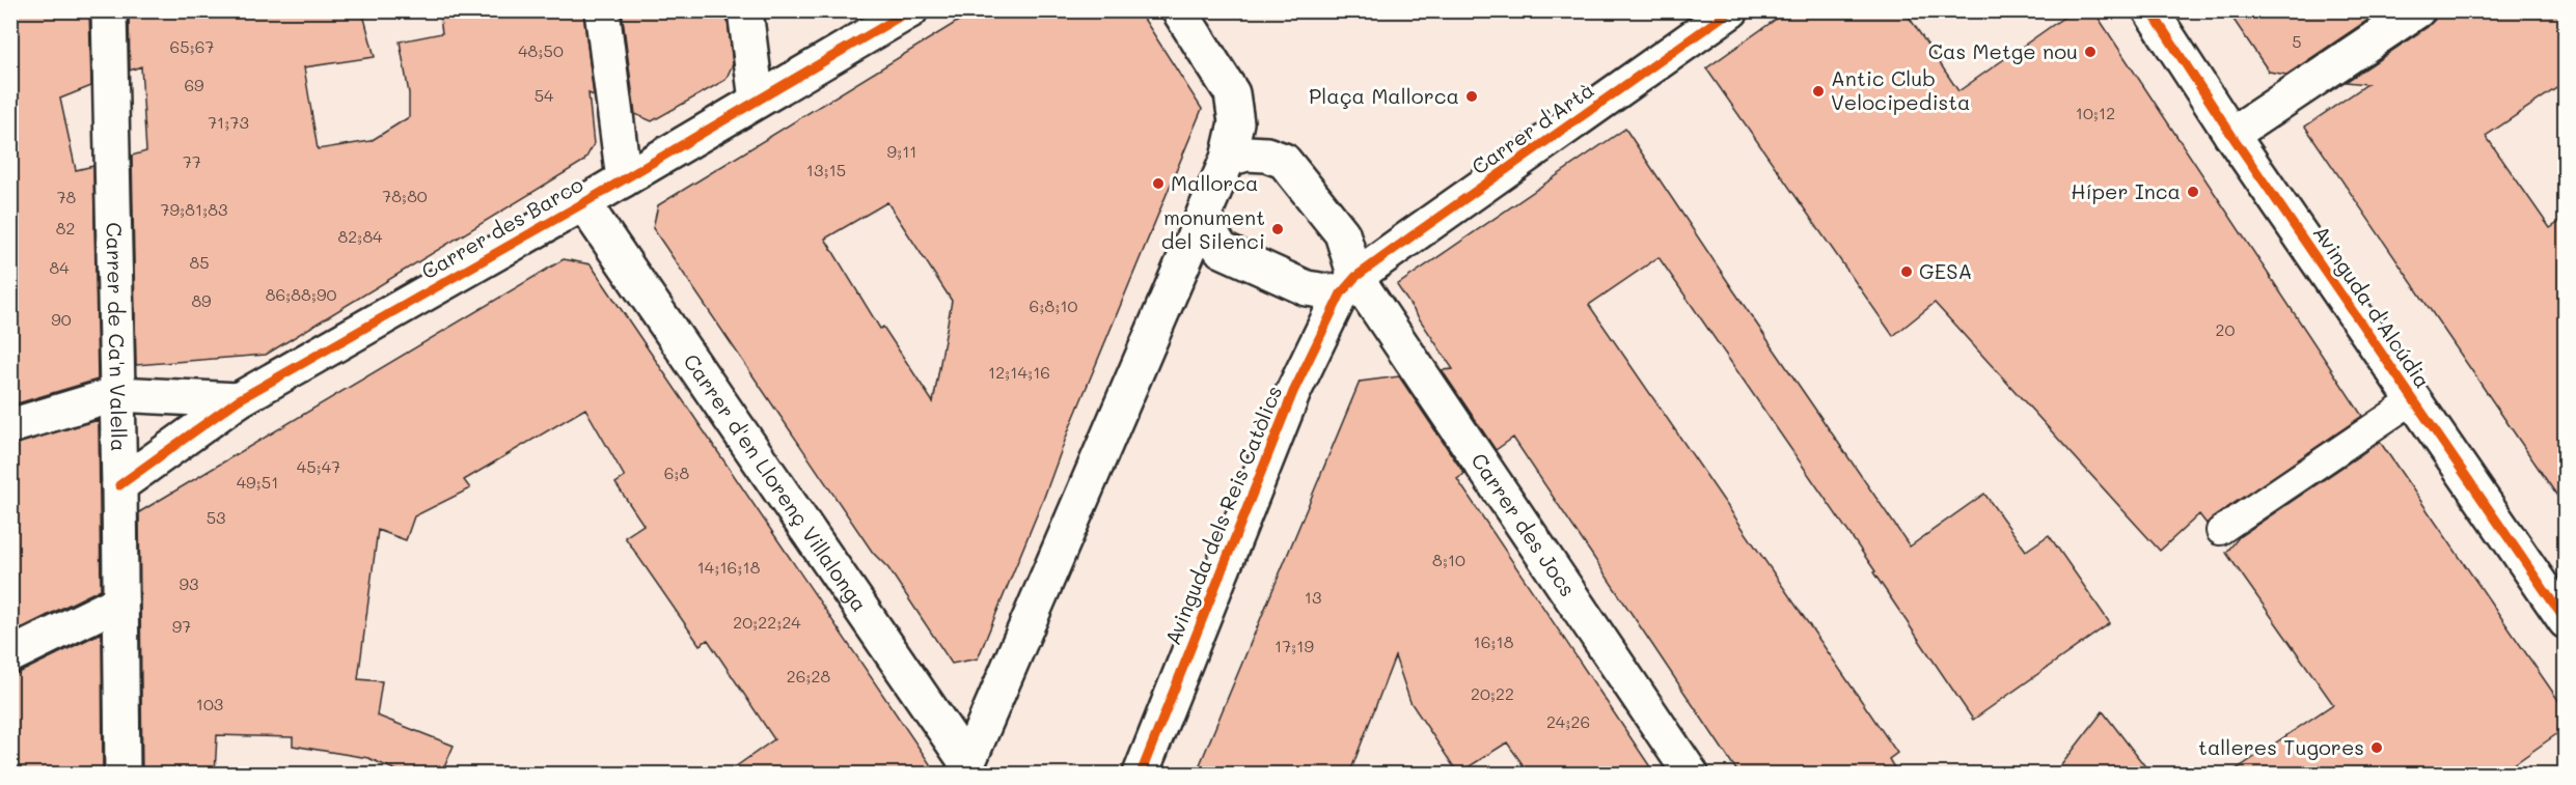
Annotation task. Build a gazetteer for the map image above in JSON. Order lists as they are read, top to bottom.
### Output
{
  "streets": {
    "street": [
      "Carrer d'Artà",
      "Carrer des Barco",
      "Avinguda d'Alcúdia",
      "Carrer de Ca'n Valella",
      "Carrer d'en Llorenç Villalonga",
      "Avinguda dels Reis Catòlics",
      "Carrer des Jocs"
    ]
  },
  "crossings": [
    ["Carrer d'Artà", "Avinguda dels Reis Catòlics"],
    ["Carrer d'Artà", "Carrer des Jocs"],
    ["Carrer des Barco", "Carrer de Ca'n Valella"],
    ["Carrer des Barco", "Carrer d'en Llorenç Villalonga"],
    ["Avinguda dels Reis Catòlics", "Carrer des Jocs"]
  ],
  "places": [
    "Cas Metge nou",
    "Antic Club Velocipedista",
    "Plaça Mallorca",
    "Mallorca",
    "Híper Inca",
    "monument del Silenci",
    "GESA",
    "talleres Tugores"
  ],
  "house_numbers": [
    "5",
    "65;67",
    "48;50",
    "69",
    "54",
    "10;12",
    "71;73",
    "9;11",
    "77",
    "13;15",
    "78;80",
    "78",
    "79;81;83",
    "82",
    "82;84",
    "85",
    "84",
    "86;88;90",
    "89",
    "6;8;10",
    "90",
    "20",
    "12;14;16",
    "45;47",
    "6;8",
    "49;51",
    "53",
    "8;10",
    "14;16;18",
    "93",
    "13",
    "20;22;24",
    "97",
    "16;18",
    "17;19",
    "26;28",
    "20;22",
    "103",
    "24;26"
  ]
}
